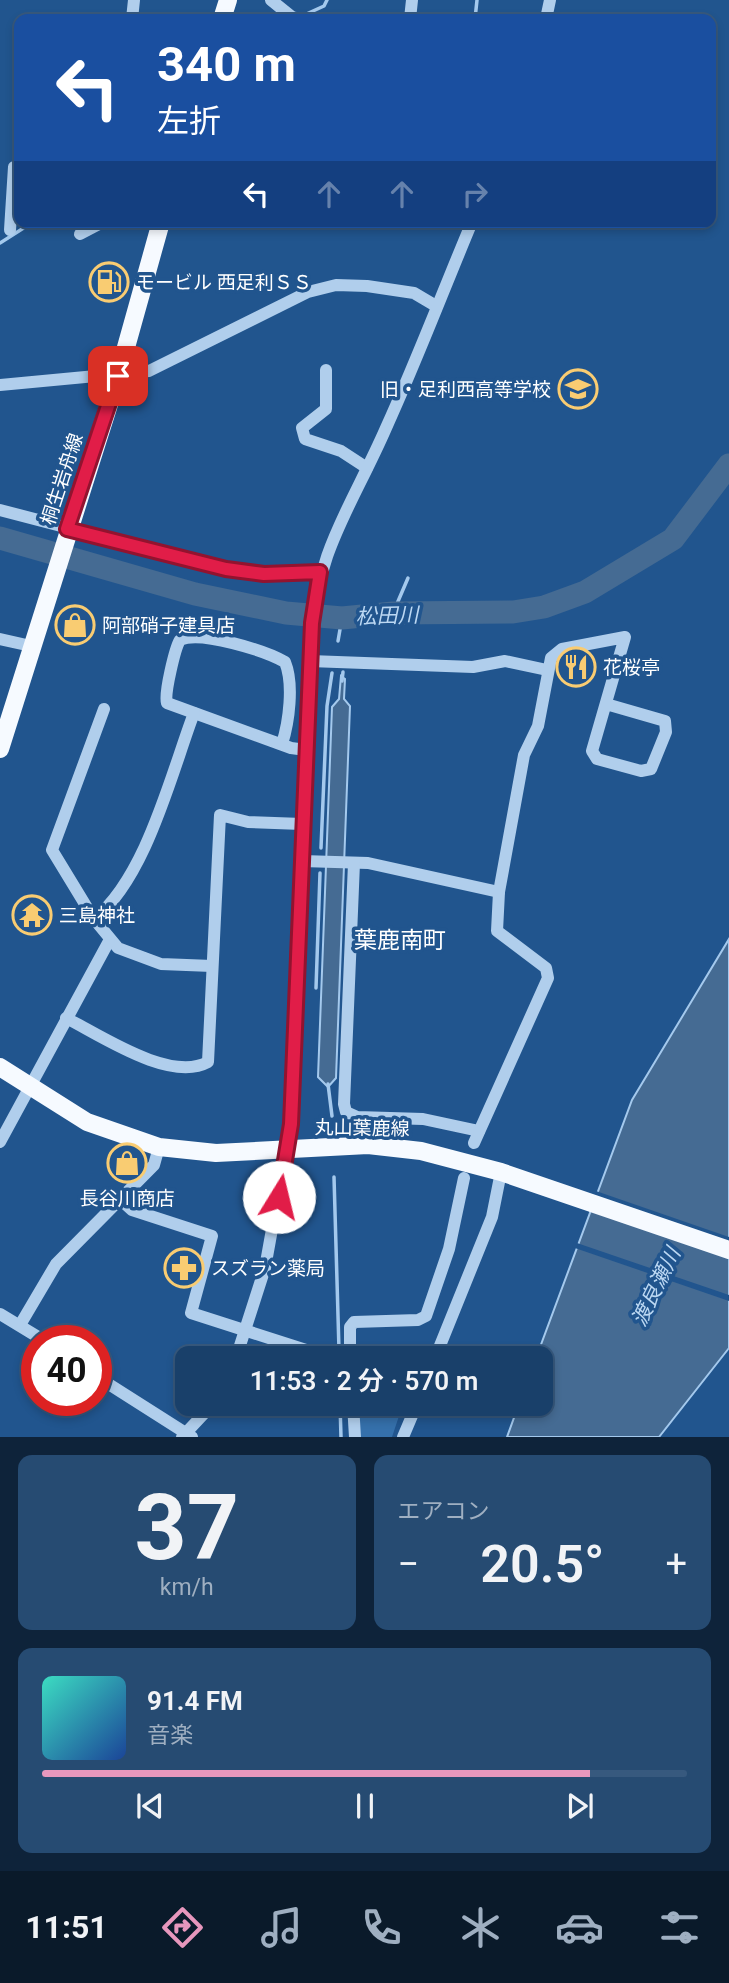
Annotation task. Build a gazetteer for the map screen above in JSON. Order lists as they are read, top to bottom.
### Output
{
  "streets": {
    "main road": ["桐生岩舟線", "丸山葉鹿線"]
  },
  "districts": ["葉鹿南町"],
  "water": ["松田川", "渡良瀬川"],
  "places": {
    "fuel station": ["モービル 西足利ＳＳ"],
    "school or university": ["旧・足利西高等学校"],
    "shop": ["阿部硝子建具店", "長谷川商店"],
    "restaurant": ["花桜亭"],
    "temple": ["三島神社"],
    "pharmacy": ["スズラン薬局"]
  },
  "page": {
    "turn": ["340 m", "左折"],
    "limit": "40",
    "trip": "11:53 · 2 分 · 570 m",
    "tile": [
      ["37", "km/h"],
      "エアコン"
    ],
    "heat": ["−", "20.5°", "+"],
    "song": ["91.4 FM", "音楽"],
    "tabs": "11:51"
  }
}
